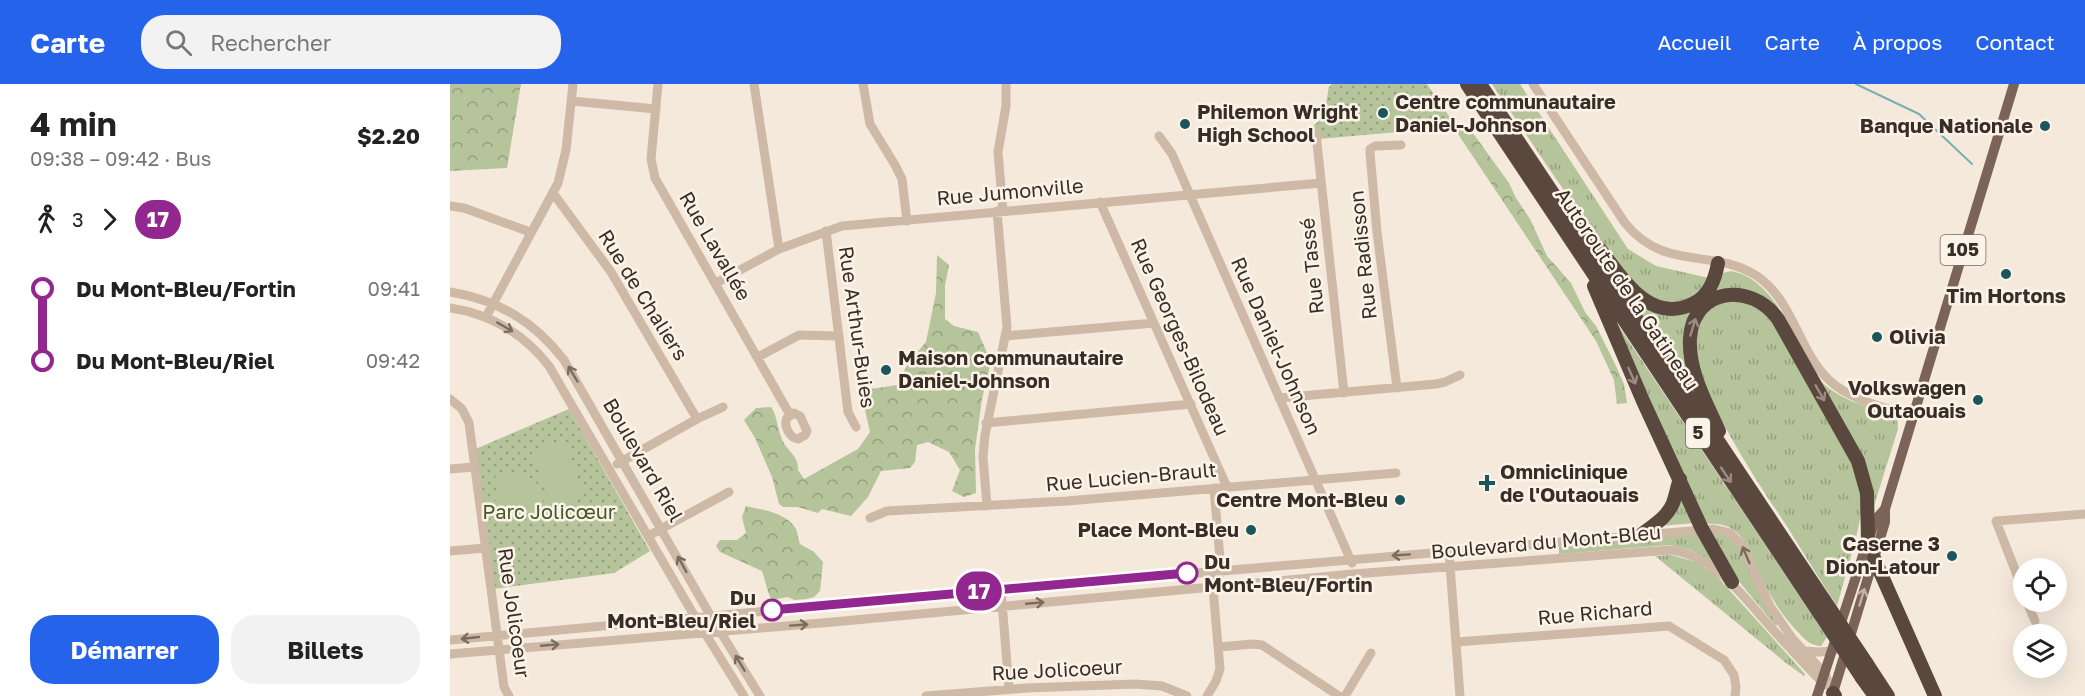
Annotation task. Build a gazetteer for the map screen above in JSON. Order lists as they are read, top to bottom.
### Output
{
  "streets": {
    "highway": ["Autoroute de la Gatineau", "5"],
    "main road": ["105"],
    "street": [
      "Rue Jumonville",
      "Rue Lavallée",
      "Rue Radisson",
      "Rue Tassé",
      "Rue de Chaliers",
      "Rue Arthur-Buies",
      "Rue Georges-Bilodeau",
      "Rue Daniel-Johnson",
      "Boulevard Riel",
      "Rue Lucien-Brault",
      "Boulevard du Mont-Bleu",
      "Rue Jolicoeur",
      "Rue Richard"
    ]
  },
  "crossings": [
    ["Rue Jumonville", "Rue Lavallée"],
    ["Rue Jumonville", "Rue Tassé"],
    ["Rue Jumonville", "Rue Arthur-Buies"],
    ["Rue Jumonville", "Rue Georges-Bilodeau"],
    ["Rue Jumonville", "Rue Daniel-Johnson"],
    ["105", "Boulevard du Mont-Bleu"],
    ["Rue Georges-Bilodeau", "Rue Lucien-Brault"],
    ["Rue Daniel-Johnson", "Rue Lucien-Brault"],
    ["Rue Daniel-Johnson", "Boulevard du Mont-Bleu"],
    ["Boulevard Riel", "Boulevard du Mont-Bleu"],
    ["Boulevard du Mont-Bleu", "Rue Jolicoeur"]
  ],
  "parks": ["Parc Jolicœur"],
  "places": {
    "other": [
      "Centre communautaire Daniel-Johnson",
      "Philemon Wright High School",
      "Banque Nationale",
      "Tim Hortons",
      "Olivia",
      "Maison communautaire Daniel-Johnson",
      "Volkswagen Outaouais",
      "Centre Mont-Bleu",
      "Place Mont-Bleu",
      "Caserne 3 Dion-Latour",
      "Du Mont-Bleu/Fortin",
      "Du Mont-Bleu/Riel"
    ],
    "health": ["Omniclinique de l'Outaouais"]
  },
  "lines": ["bus line 17"],
  "page": {
    "header": "Carte",
    "search": "Rechercher",
    "nav": [
      "Accueil",
      "Carte",
      "À propos",
      "Contact"
    ],
    "heading": ["4 min", "09:38 – 09:42 · Bus", "$2.20"],
    "on_map": "17",
    "legs": ["3", "17"],
    "list": [
      {
        "name": "Du Mont-Bleu/Fortin",
        "value": "09:41"
      },
      {
        "name": "Du Mont-Bleu/Riel",
        "value": "09:42"
      }
    ],
    "buttons": ["Démarrer", "Billets"]
  }
}
